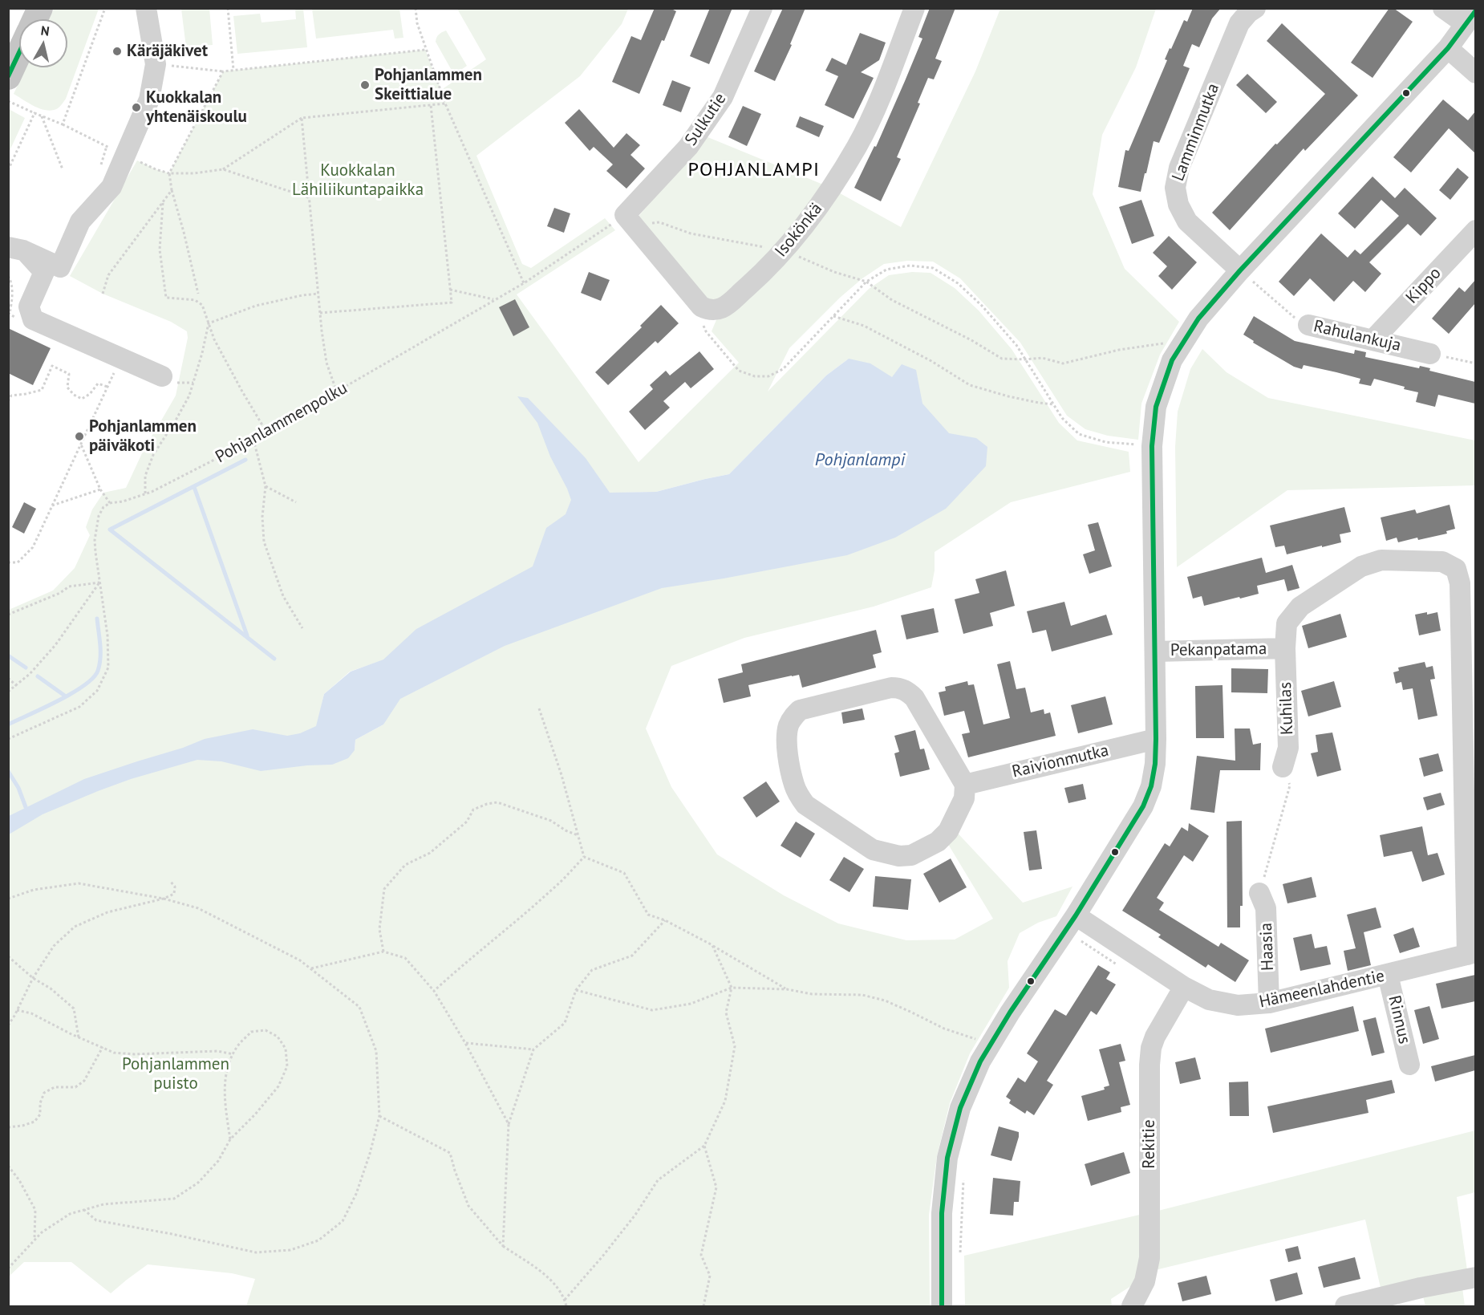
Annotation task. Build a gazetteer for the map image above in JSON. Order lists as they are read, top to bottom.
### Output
{
  "streets": {
    "street": [
      "Sulkutie",
      "Lamminmutka",
      "Isokönkä",
      "Kippo",
      "Rahulankuja",
      "Pekanpatama",
      "Kuhilas",
      "Raivionmutka",
      "Haasia",
      "Hämeenlahdentie",
      "Rinnus",
      "Rekitie"
    ],
    "path": ["Pohjanlammenpolku"]
  },
  "crossings": [
    ["Sulkutie", "Pohjanlammenpolku"],
    ["Lamminmutka", "Rahulankuja"],
    ["Kippo", "Rahulankuja"],
    ["Pekanpatama", "Kuhilas"],
    ["Pekanpatama", "Hämeenlahdentie"],
    ["Haasia", "Hämeenlahdentie"],
    ["Hämeenlahdentie", "Rinnus"],
    ["Hämeenlahdentie", "Rekitie"]
  ],
  "districts": ["POHJANLAMPI"],
  "water": ["Pohjanlampi"],
  "parks": ["Kuokkalan Lähiliikuntapaikka", "Pohjanlammen puisto"],
  "places": [
    "Käräjäkivet",
    "Pohjanlammen Skeittialue",
    "Kuokkalan yhtenäiskoulu",
    "Pohjanlammen päiväkoti"
  ],
  "north": "top"
}
